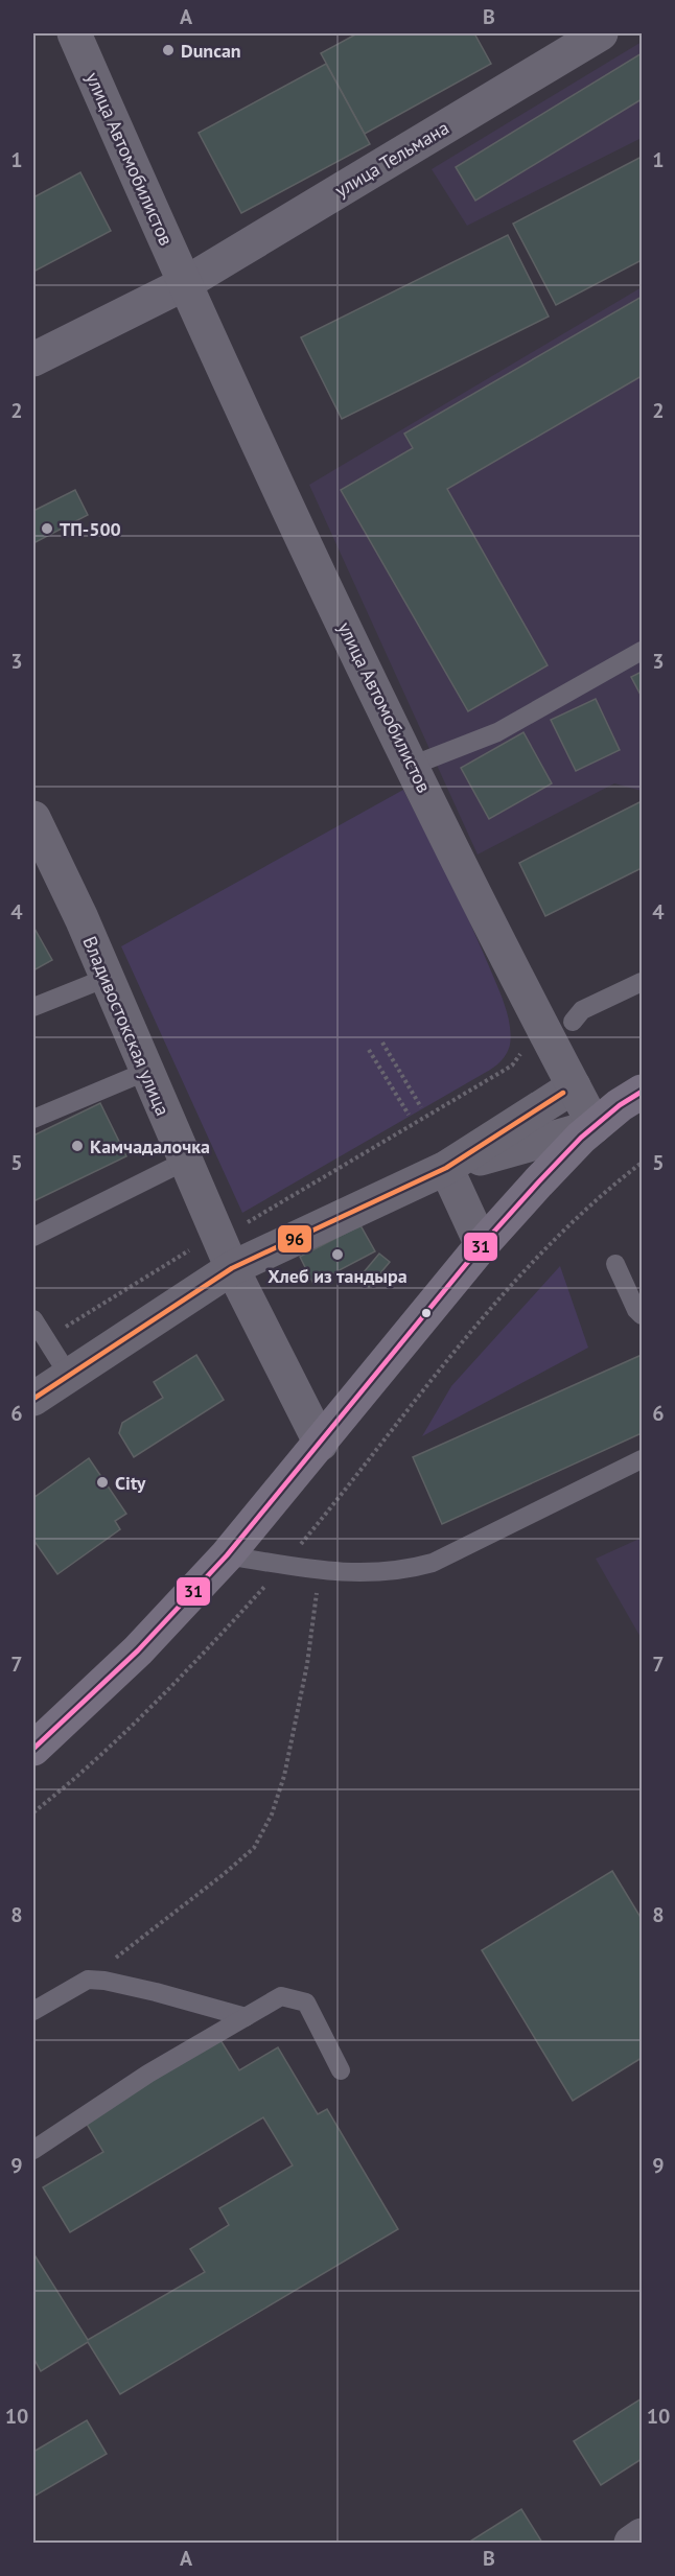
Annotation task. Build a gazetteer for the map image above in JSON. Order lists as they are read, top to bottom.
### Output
{
  "streets": {
    "street": ["улица Автомобилистов", "улица Тельмана", "Владивостокская улица"]
  },
  "crossings": [
    ["улица Автомобилистов", "улица Тельмана"]
  ],
  "places": [
    "Duncan",
    "ТП-500",
    "Камчадалочка",
    "Хлеб из тандыра",
    "City"
  ],
  "lines": ["transit line 31", "transit line 96"],
  "grid": {
    "columns": ["A", "B"],
    "rows": [
      "1",
      "2",
      "3",
      "4",
      "5",
      "6",
      "7",
      "8",
      "9",
      "10"
    ]
  }
}
